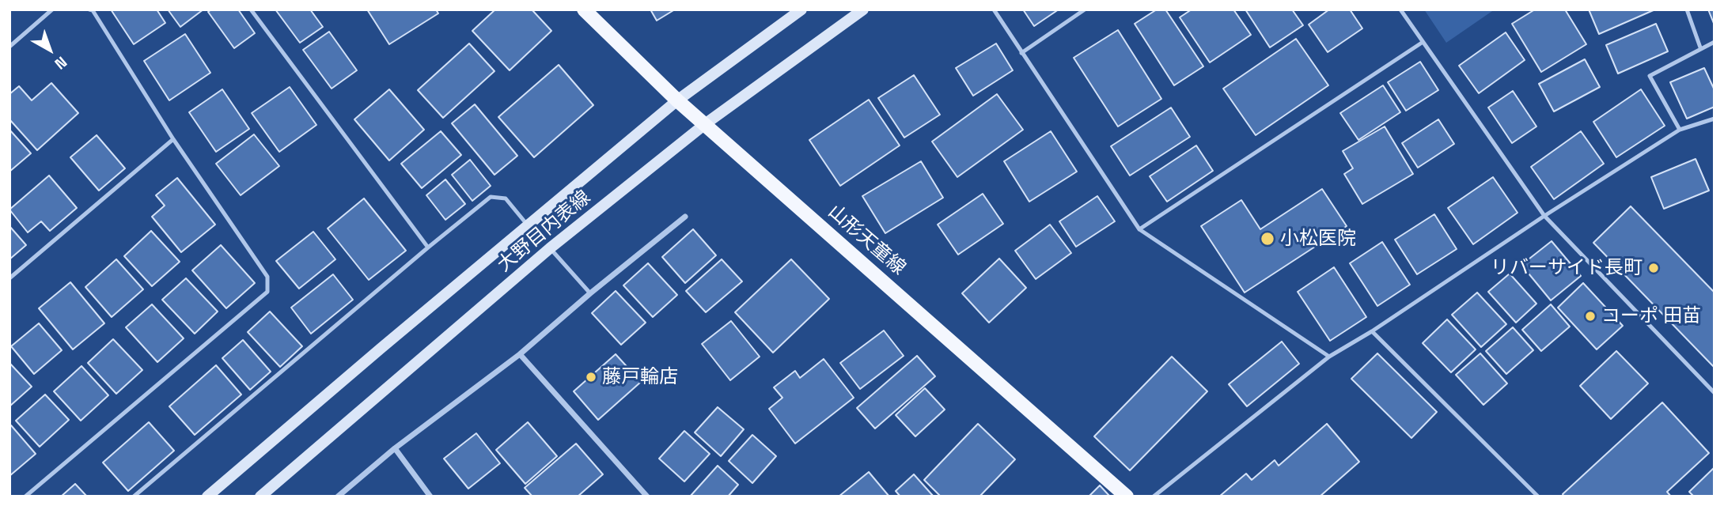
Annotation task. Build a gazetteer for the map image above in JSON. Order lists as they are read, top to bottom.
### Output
{
  "streets": {
    "main road": ["大野目内表線", "山形天童線"]
  },
  "crossings": [
    ["大野目内表線", "山形天童線"]
  ],
  "places": [
    "小松医院",
    "リバーサイド長町",
    "コーポ 田苗",
    "藤戸輪店"
  ],
  "north": "bottom right"
}
